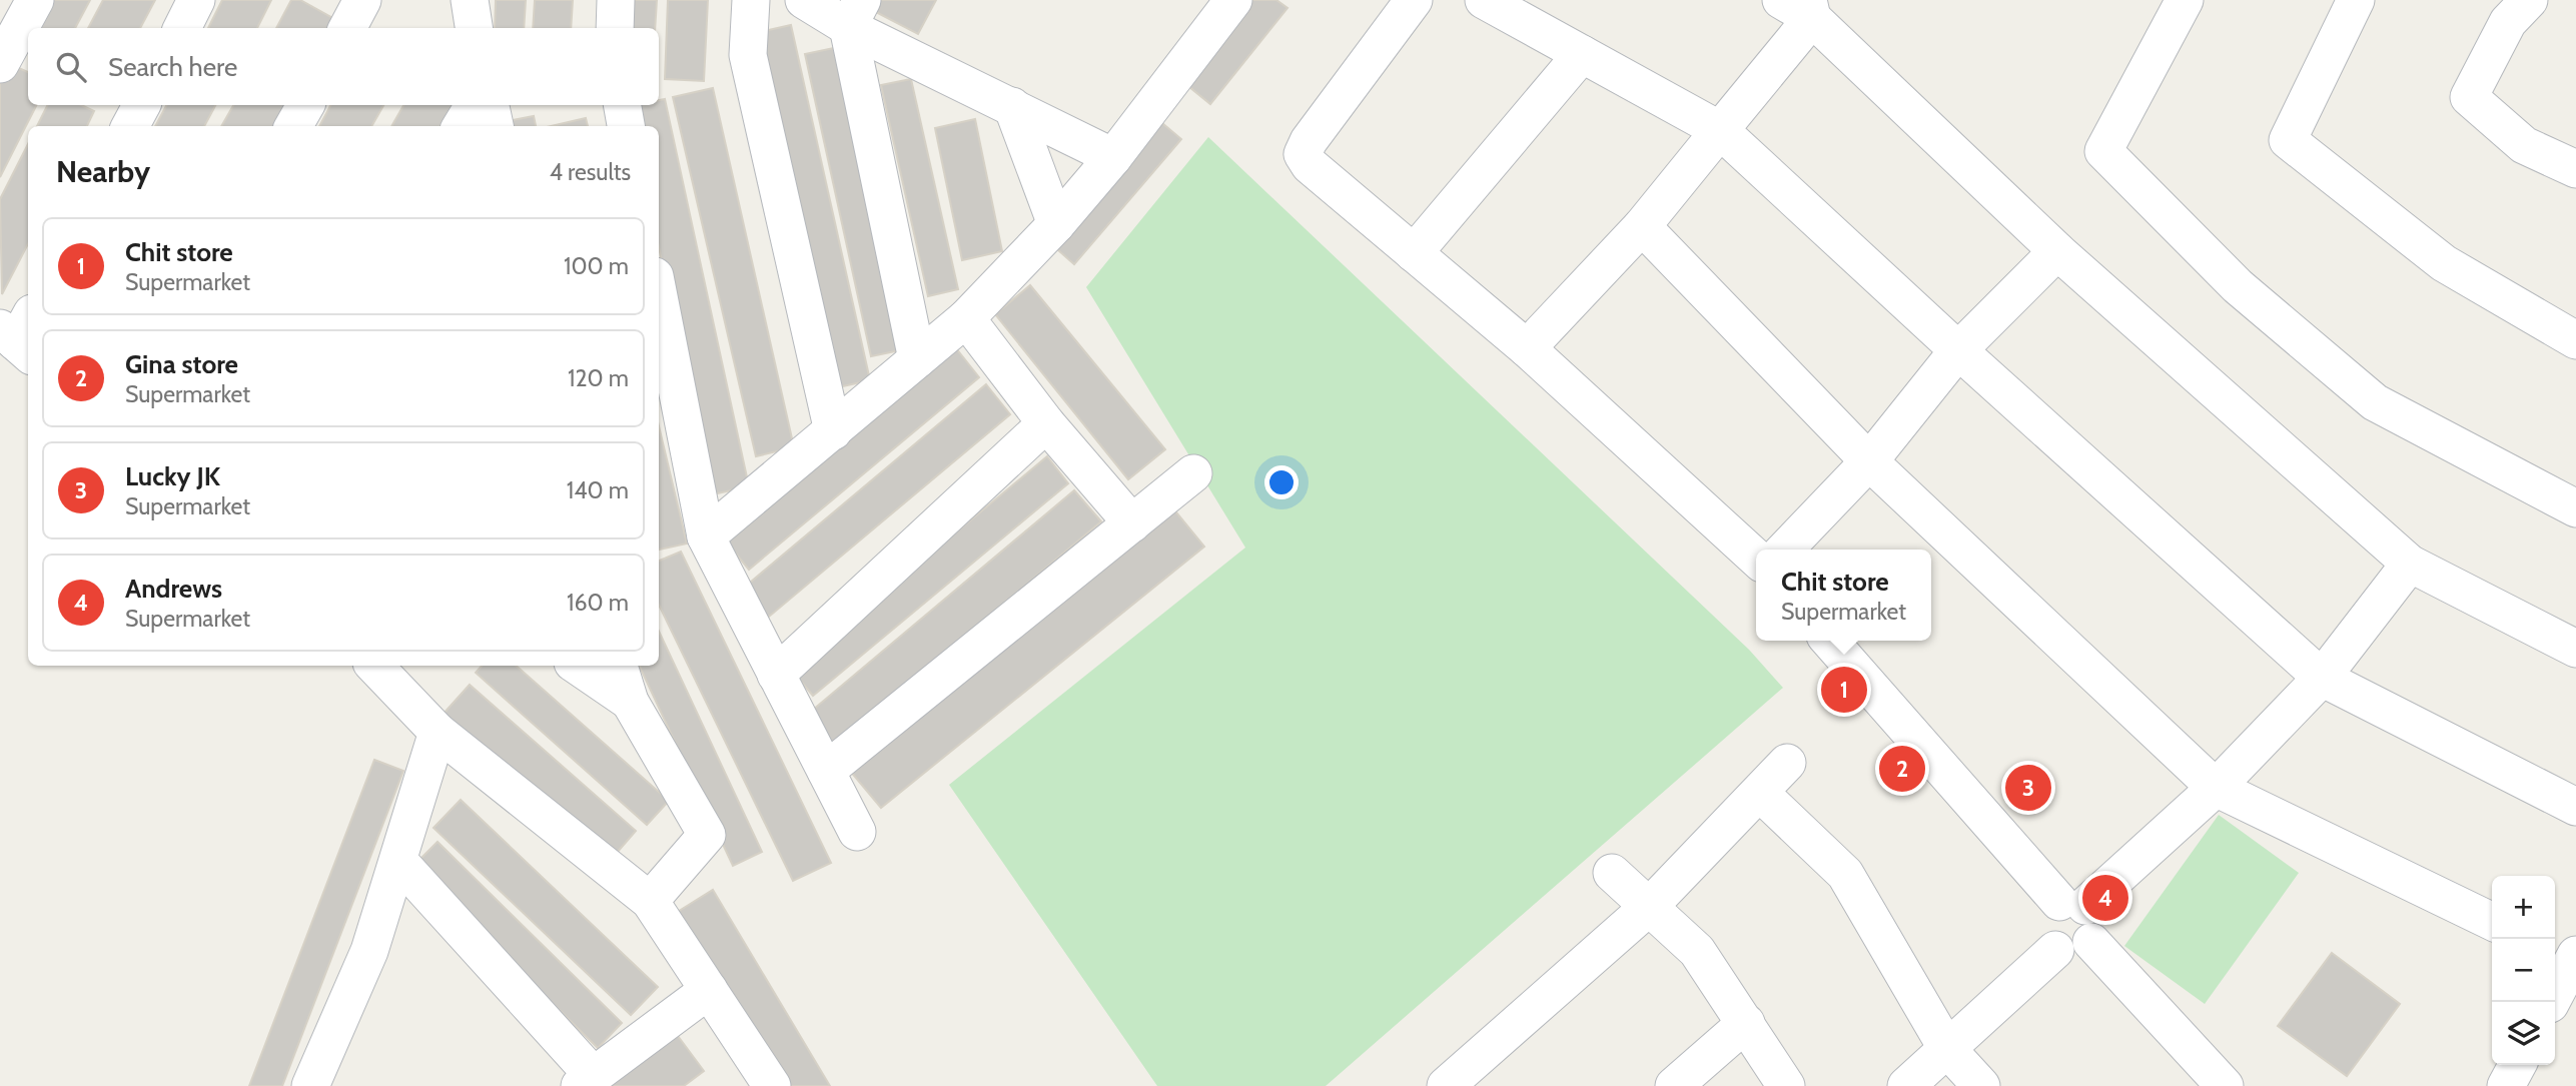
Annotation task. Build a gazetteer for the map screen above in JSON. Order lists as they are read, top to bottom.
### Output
{
  "page": {
    "search": "Search here",
    "heading": ["Nearby", "4 results"],
    "list": [
      {
        "mark": "1",
        "name": "Chit store",
        "note": "Supermarket",
        "value": "100 m"
      },
      {
        "mark": "2",
        "name": "Gina store",
        "note": "Supermarket",
        "value": "120 m"
      },
      {
        "mark": "3",
        "name": "Lucky JK",
        "note": "Supermarket",
        "value": "140 m"
      },
      {
        "mark": "4",
        "name": "Andrews",
        "note": "Supermarket",
        "value": "160 m"
      }
    ],
    "popup": ["Chit store", "Supermarket"],
    "pins": [
      "1",
      "2",
      "3",
      "4"
    ],
    "map_buttons": ["+", "−"]
  }
}
